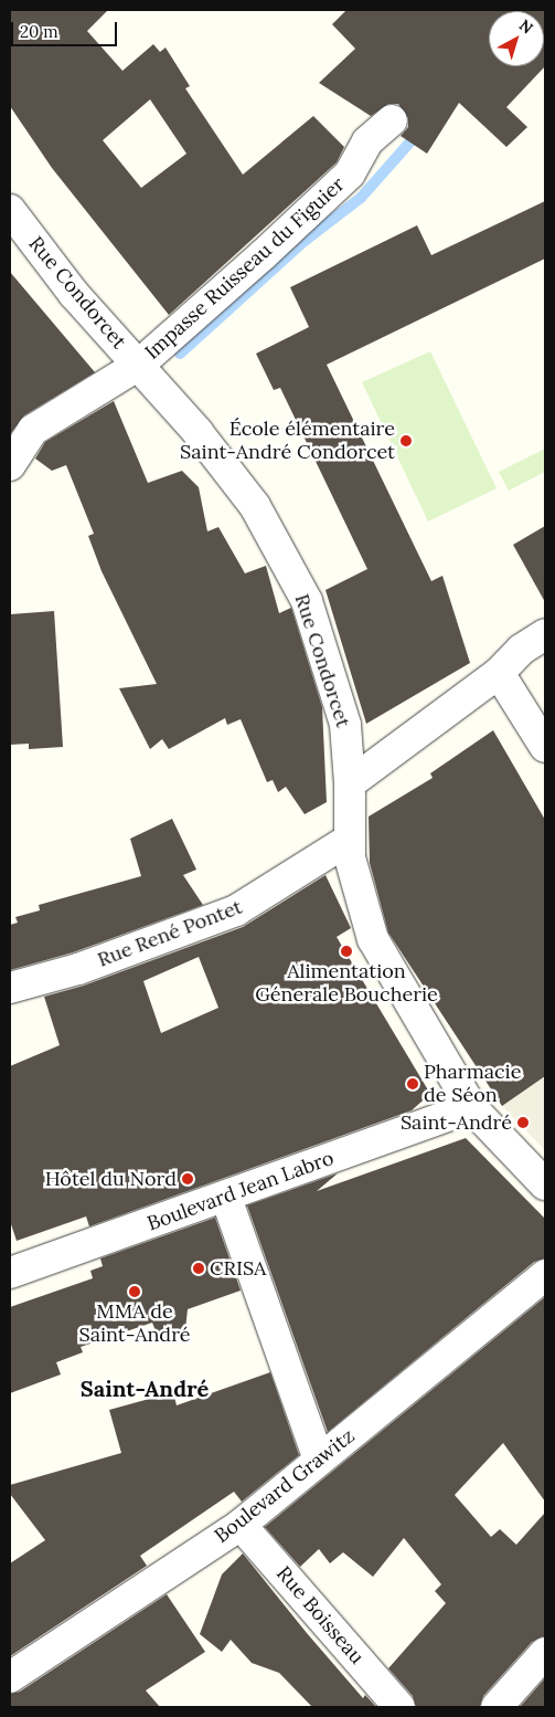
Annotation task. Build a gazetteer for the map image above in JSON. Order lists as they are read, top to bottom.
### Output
{
  "streets": {
    "street": [
      "Impasse Ruisseau du Figuier",
      "Rue Condorcet",
      "Rue René Pontet",
      "Boulevard Jean Labro",
      "Boulevard Grawitz",
      "Rue Boisseau"
    ]
  },
  "crossings": [
    ["Impasse Ruisseau du Figuier", "Rue Condorcet"],
    ["Rue Condorcet", "Rue René Pontet"],
    ["Rue Condorcet", "Boulevard Jean Labro"],
    ["Boulevard Grawitz", "Rue Boisseau"]
  ],
  "districts": ["Saint-André"],
  "places": [
    "École élémentaire Saint-André Condorcet",
    "Alimentation Génerale Boucherie",
    "Pharmacie de Séon",
    "Saint-André",
    "Hôtel du Nord",
    "CRISA",
    "MMA de Saint-André"
  ],
  "scale_bar": "20 m",
  "north": "top right"
}
